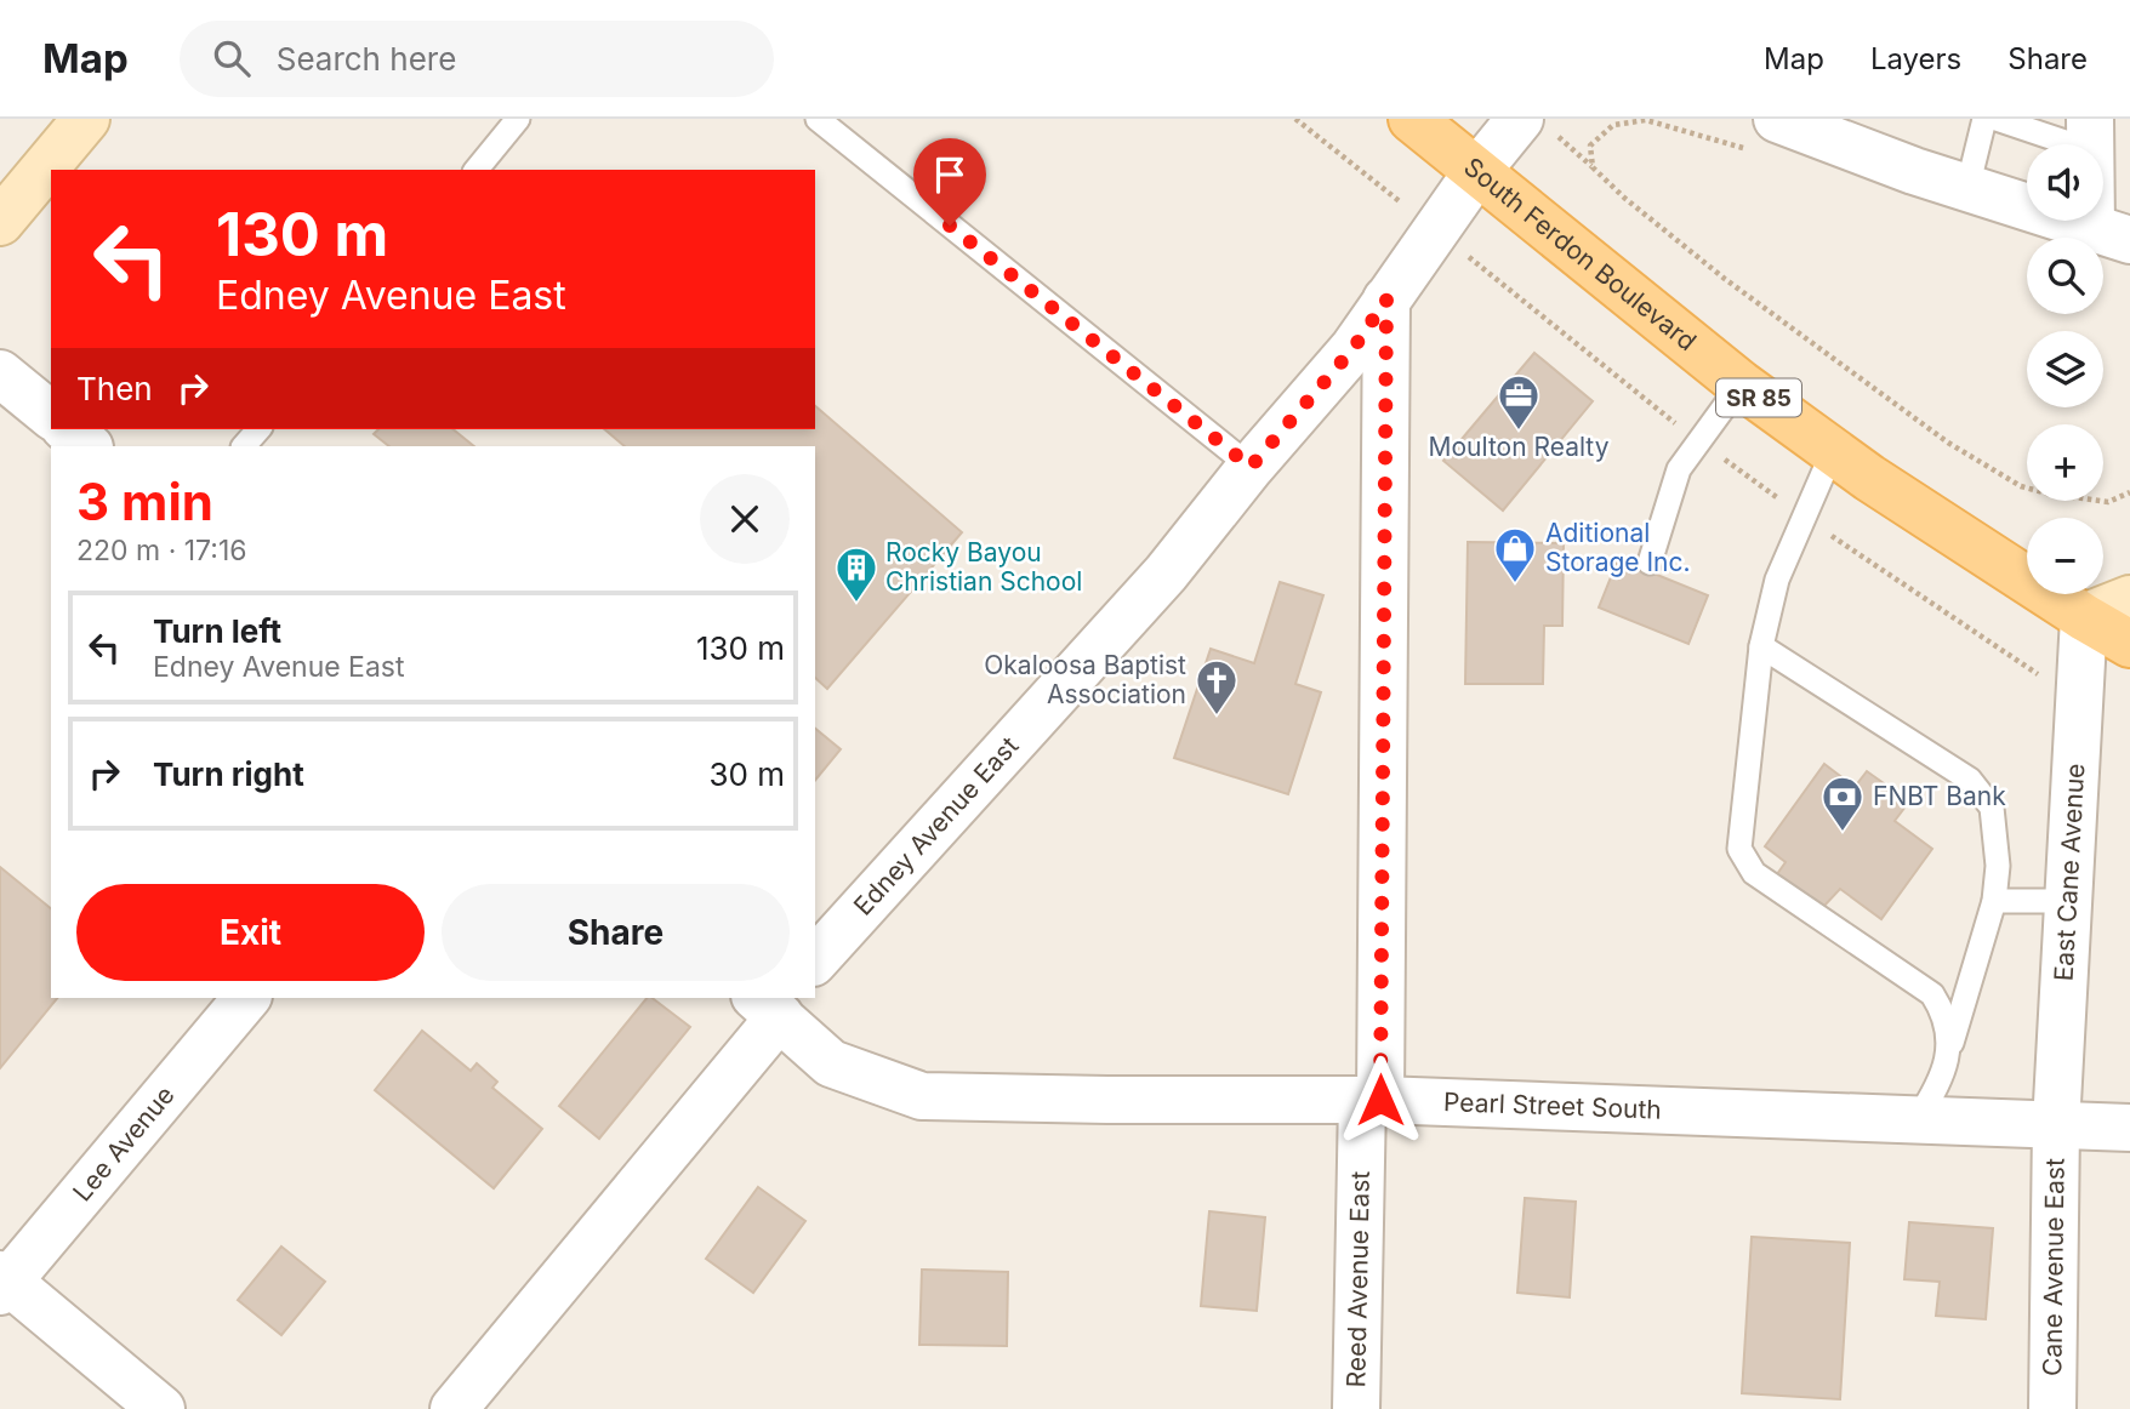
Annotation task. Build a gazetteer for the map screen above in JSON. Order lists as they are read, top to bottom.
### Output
{
  "streets": {
    "main road": ["South Ferdon Boulevard", "SR 85"],
    "street": [
      "Edney Avenue East",
      "East Cane Avenue",
      "Pearl Street South",
      "Lee Avenue",
      "Cane Avenue East",
      "Reed Avenue East"
    ]
  },
  "crossings": [
    ["South Ferdon Boulevard", "Edney Avenue East"],
    ["South Ferdon Boulevard", "East Cane Avenue"],
    ["Edney Avenue East", "Reed Avenue East"],
    ["East Cane Avenue", "Pearl Street South"],
    ["East Cane Avenue", "Cane Avenue East"],
    ["Pearl Street South", "Cane Avenue East"],
    ["Pearl Street South", "Reed Avenue East"]
  ],
  "places": {
    "office": ["Moulton Realty"],
    "shop": ["Aditional Storage Inc."],
    "building": ["Rocky Bayou Christian School"],
    "church": ["Okaloosa Baptist Association"],
    "bank": ["FNBT Bank"]
  },
  "page": {
    "header": "Map",
    "search": "Search here",
    "nav": ["Map", "Layers", "Share"],
    "map_buttons": ["+", "−"],
    "turn": ["130 m", "Edney Avenue East"],
    "then": "Then",
    "heading": ["3 min", "220 m · 17:16"],
    "list": [
      {
        "name": "Turn left",
        "note": "Edney Avenue East",
        "value": "130 m"
      },
      {
        "name": "Turn right",
        "value": "30 m"
      }
    ],
    "buttons": ["Exit", "Share"]
  }
}
